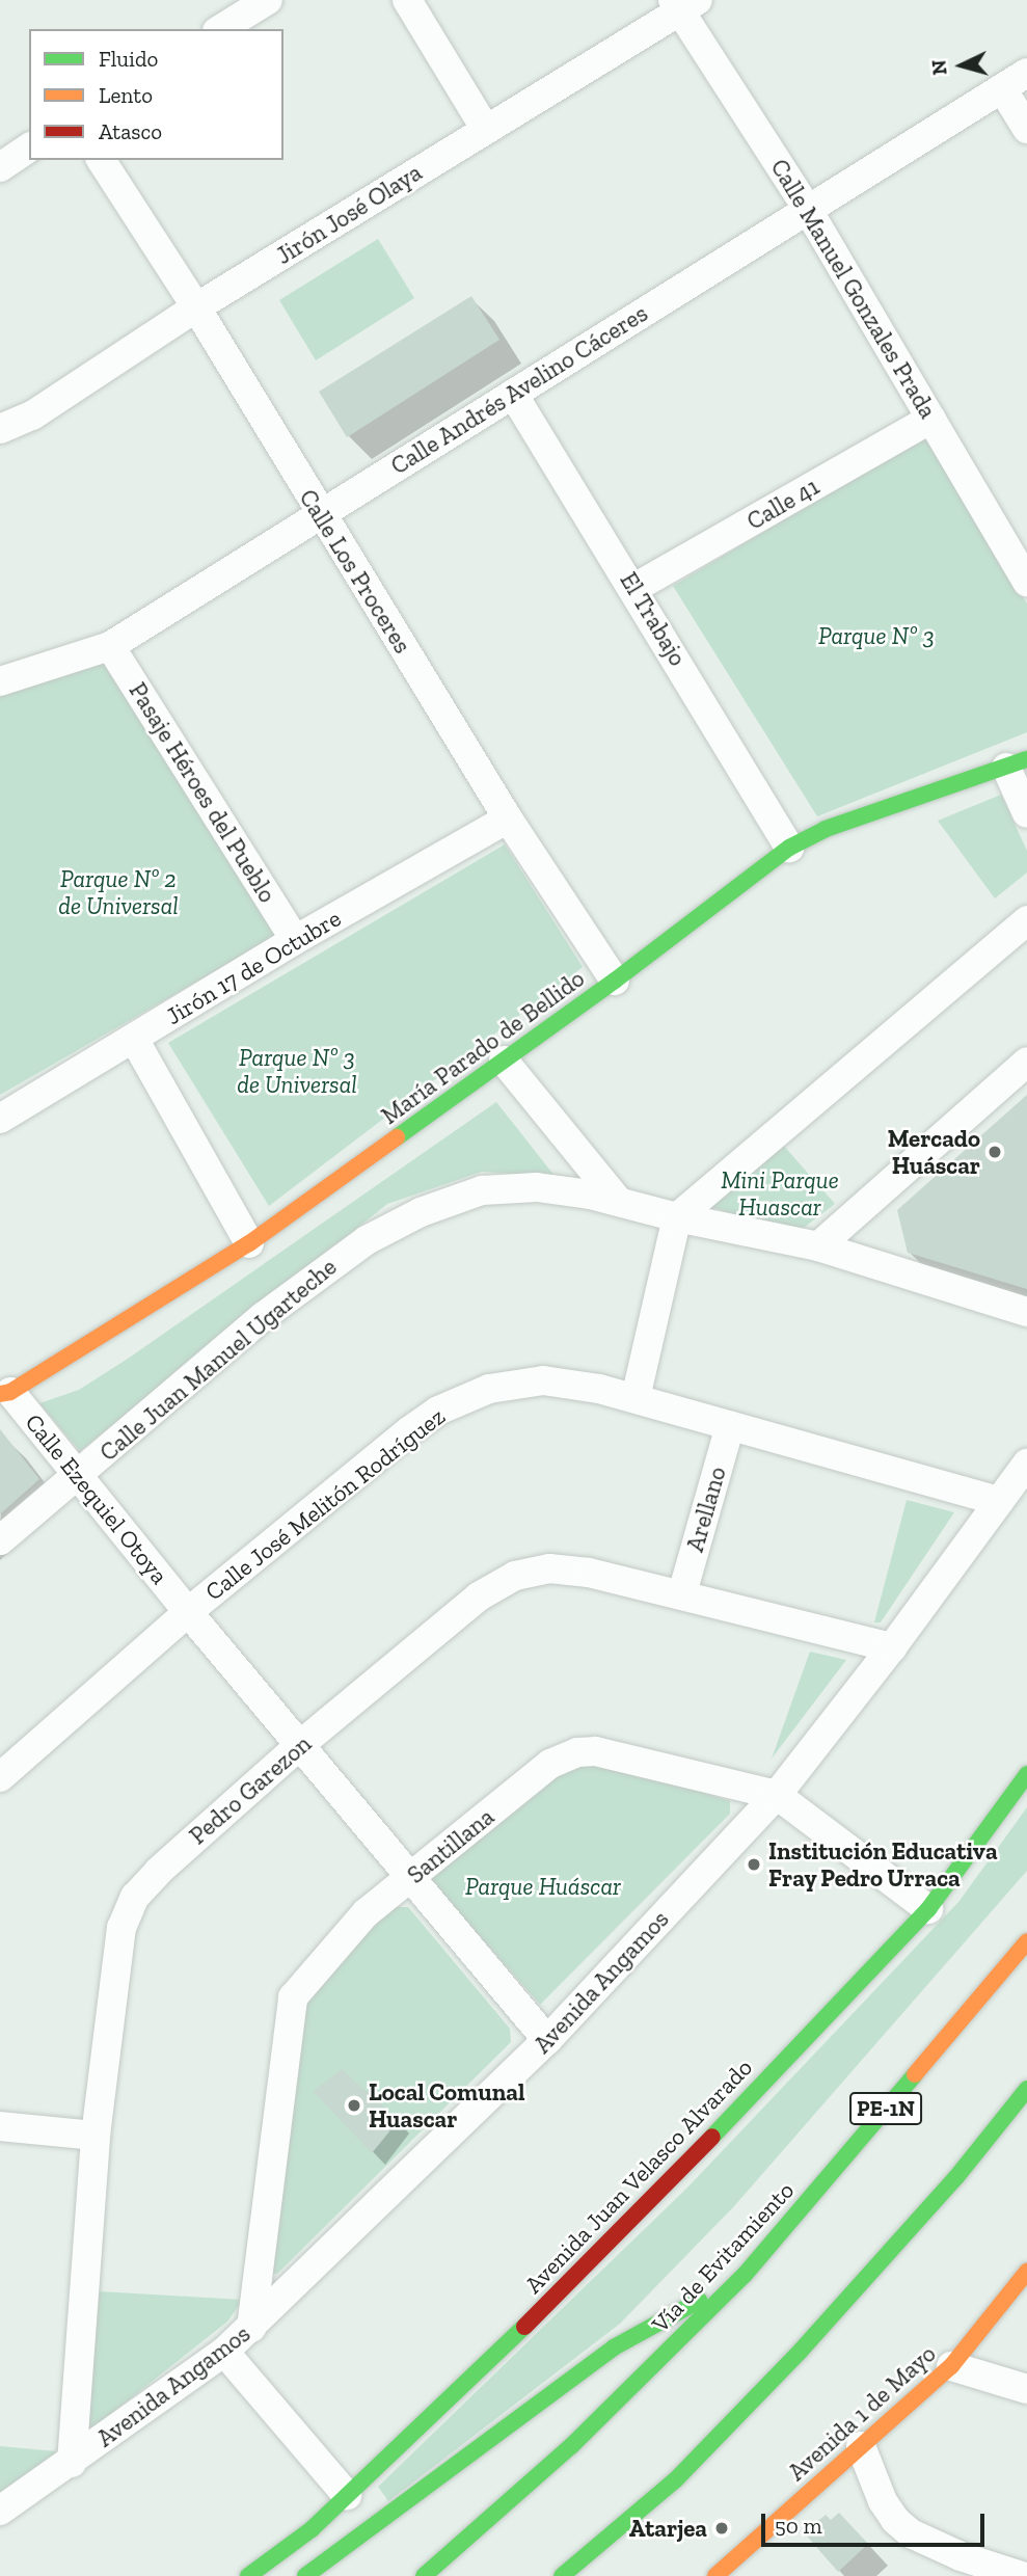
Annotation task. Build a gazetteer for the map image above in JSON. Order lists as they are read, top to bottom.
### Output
{
  "streets": {
    "main road": [
      "María Parado de Bellido",
      "PE-1N",
      "Avenida Juan Velasco Alvarado",
      "Vía de Evitamiento",
      "Avenida 1 de Mayo"
    ],
    "street": [
      "Jirón José Olaya",
      "Calle Manuel Gonzales Prada",
      "Calle Andrés Avelino Cáceres",
      "Calle 41",
      "Calle Los Proceres",
      "El Trabajo",
      "Pasaje Héroes del Pueblo",
      "Jirón 17 de Octubre",
      "Calle Juan Manuel Ugarteche",
      "Calle Ezequiel Otoya",
      "Calle José Melitón Rodríguez",
      "Arellano",
      "Pedro Garezon",
      "Santillana",
      "Avenida Angamos"
    ]
  },
  "crossings": [
    ["Jirón José Olaya", "Calle Manuel Gonzales Prada"],
    ["Jirón José Olaya", "Calle Los Proceres"],
    ["Calle Manuel Gonzales Prada", "Calle Andrés Avelino Cáceres"],
    ["Calle Manuel Gonzales Prada", "Calle 41"],
    ["Calle Andrés Avelino Cáceres", "Calle Los Proceres"],
    ["Calle Andrés Avelino Cáceres", "El Trabajo"],
    ["Calle Andrés Avelino Cáceres", "Pasaje Héroes del Pueblo"],
    ["Calle 41", "El Trabajo"],
    ["Calle Los Proceres", "Jirón 17 de Octubre"],
    ["Calle Los Proceres", "María Parado de Bellido"],
    ["El Trabajo", "María Parado de Bellido"],
    ["Pasaje Héroes del Pueblo", "Jirón 17 de Octubre"],
    ["María Parado de Bellido", "Calle Ezequiel Otoya"],
    ["Calle Juan Manuel Ugarteche", "Calle Ezequiel Otoya"],
    ["Calle Ezequiel Otoya", "Calle José Melitón Rodríguez"],
    ["Calle Ezequiel Otoya", "Pedro Garezon"],
    ["Calle Ezequiel Otoya", "Santillana"],
    ["Calle Ezequiel Otoya", "Avenida Angamos"],
    ["Calle José Melitón Rodríguez", "Arellano"],
    ["Calle José Melitón Rodríguez", "Avenida Angamos"],
    ["Arellano", "Pedro Garezon"],
    ["Pedro Garezon", "Avenida Angamos"],
    ["Santillana", "Avenida Angamos"],
    ["Santillana", "Avenida Juan Velasco Alvarado"]
  ],
  "parks": [
    "Parque Nº 3",
    "Parque Nº 2 de Universal",
    "Parque Nº 3 de Universal",
    "Mini Parque Huascar",
    "Parque Huáscar"
  ],
  "places": [
    "Mercado Huáscar",
    "Institución Educativa Fray Pedro Urraca",
    "Local Comunal Huascar",
    "Atarjea"
  ],
  "legend": ["Fluido", "Lento", "Atasco"],
  "scale_bar": "50 m",
  "north": "left"
}
